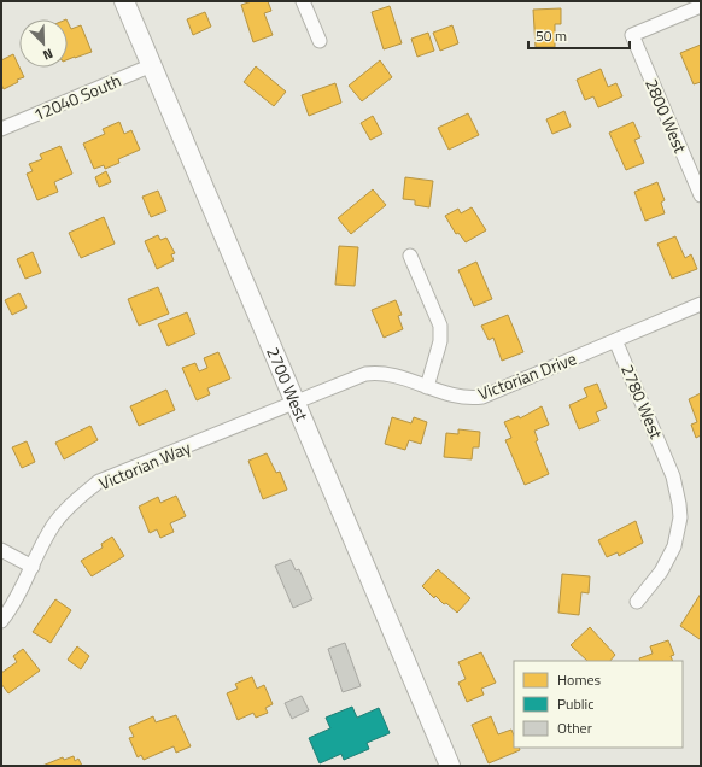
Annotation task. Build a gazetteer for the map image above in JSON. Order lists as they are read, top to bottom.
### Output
{
  "streets": {
    "main road": ["2700 West"],
    "street": [
      "12040 South",
      "2800 West",
      "Victorian Drive",
      "2780 West",
      "Victorian Way"
    ]
  },
  "crossings": [
    ["12040 South", "2700 West"],
    ["Victorian Drive", "2700 West"],
    ["Victorian Drive", "2780 West"],
    ["Victorian Drive", "Victorian Way"],
    ["2700 West", "Victorian Way"]
  ],
  "legend": ["Homes", "Public", "Other"],
  "scale_bar": "50 m",
  "north": "bottom right"
}
